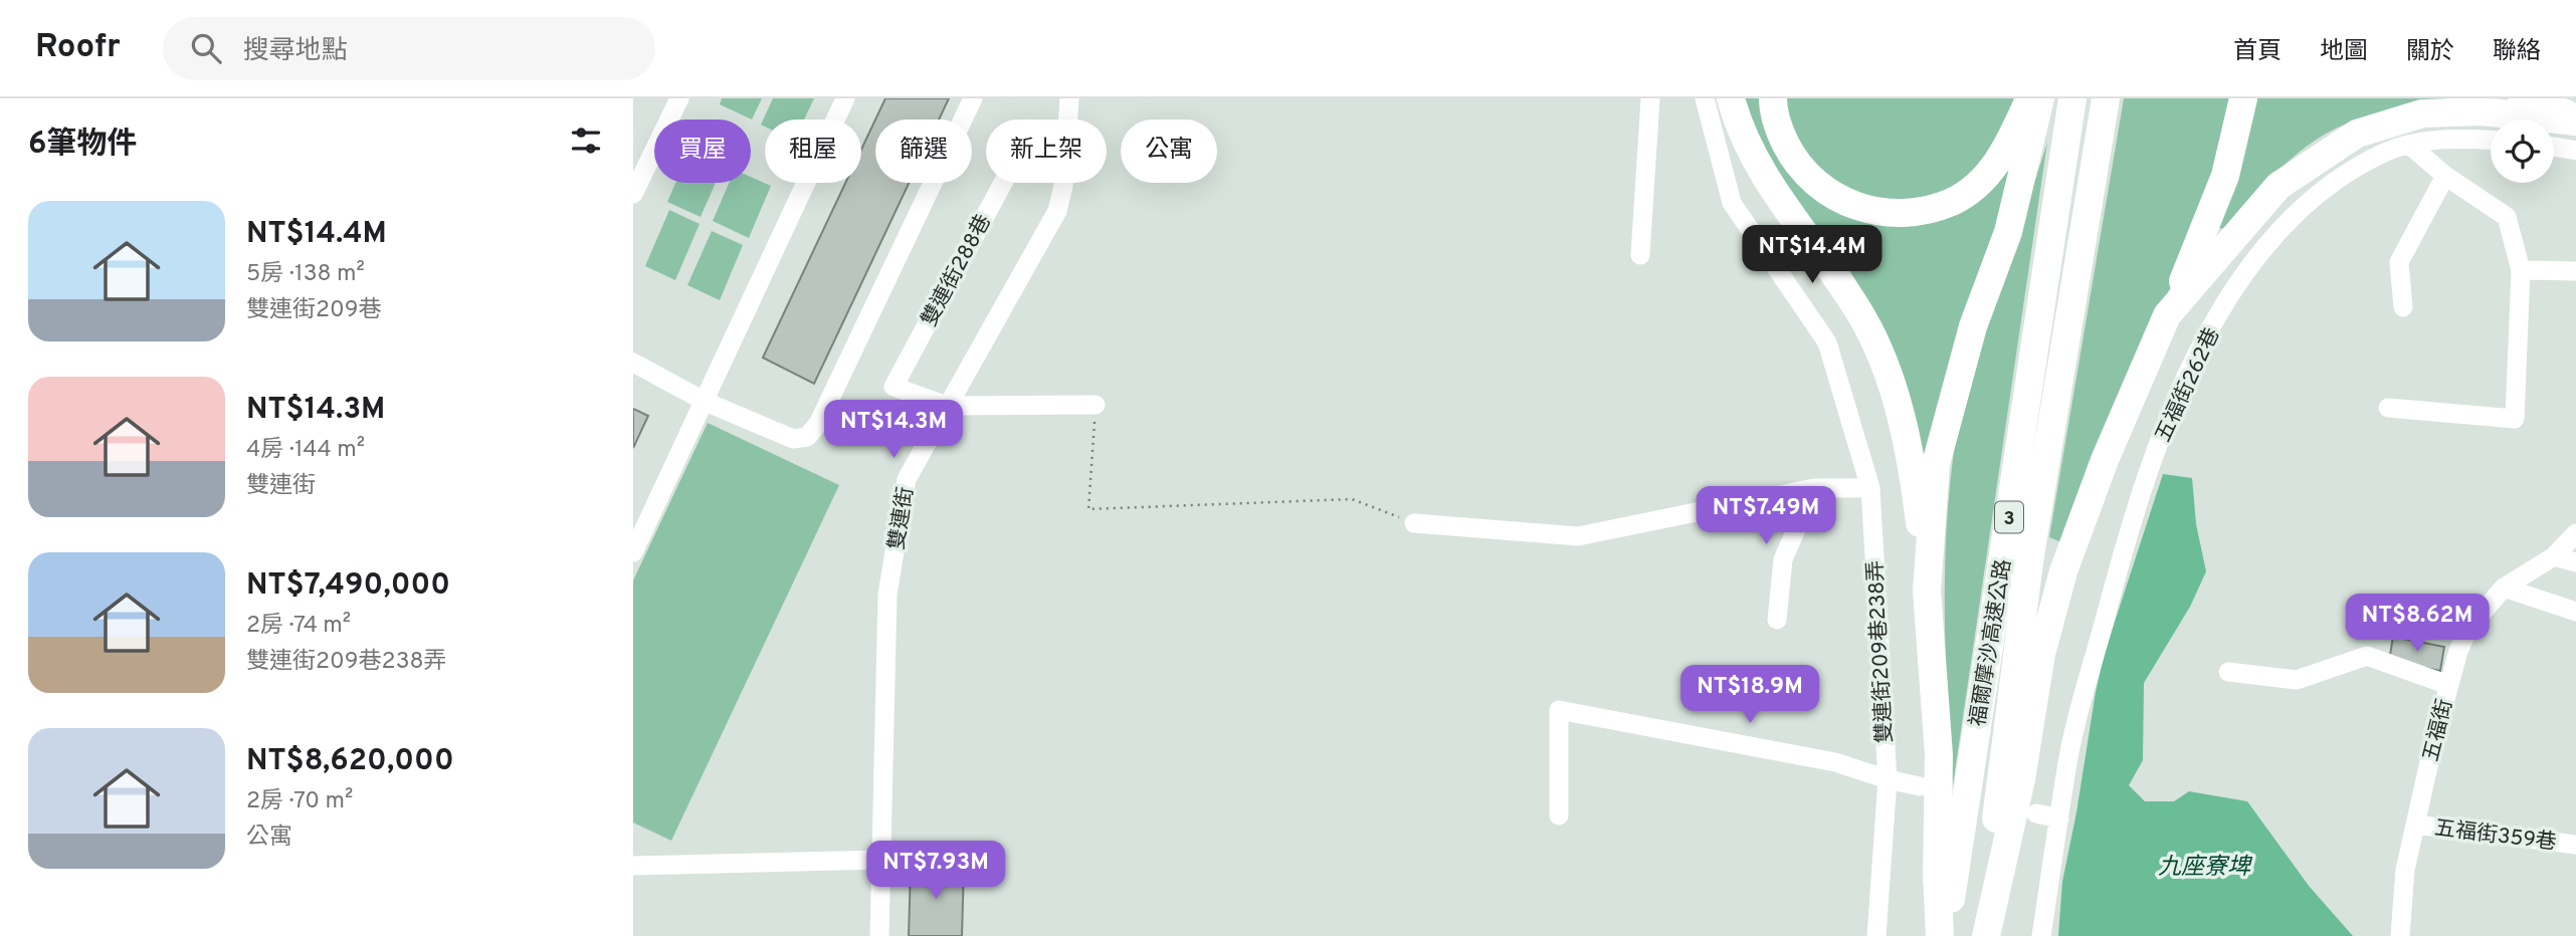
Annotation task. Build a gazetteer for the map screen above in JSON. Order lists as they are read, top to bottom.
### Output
{
  "streets": {
    "highway": ["3", "福爾摩沙高速公路"],
    "street": [
      "雙連街288巷",
      "五福街262巷",
      "雙連街",
      "雙連街209巷238弄",
      "五福街",
      "五福街359巷"
    ]
  },
  "crossings": [
    ["雙連街288巷", "雙連街"],
    ["五福街", "五福街359巷"]
  ],
  "water": ["九座寮埤"],
  "page": {
    "header": "Roofr",
    "search": "搜尋地點",
    "nav": [
      "首頁",
      "地圖",
      "關於",
      "聯絡"
    ],
    "heading": "6筆物件",
    "chip": [
      "買屋",
      "租屋",
      "篩選",
      "新上架",
      "公寓"
    ],
    "list": [
      {
        "name": "NT$14.4M",
        "note": "5房 · 138 m² · 雙連街209巷"
      },
      {
        "name": "NT$14.3M",
        "note": "4房 · 144 m² · 雙連街"
      },
      {
        "name": "NT$7,490,000",
        "note": "2房 · 74 m² · 雙連街209巷238弄"
      },
      {
        "name": "NT$8,620,000",
        "note": "2房 · 70 m² · 公寓"
      }
    ],
    "price": [
      "NT$14.4M",
      "NT$14.3M",
      "NT$7.49M",
      "NT$8.62M",
      "NT$18.9M",
      "NT$7.93M"
    ]
  }
}
